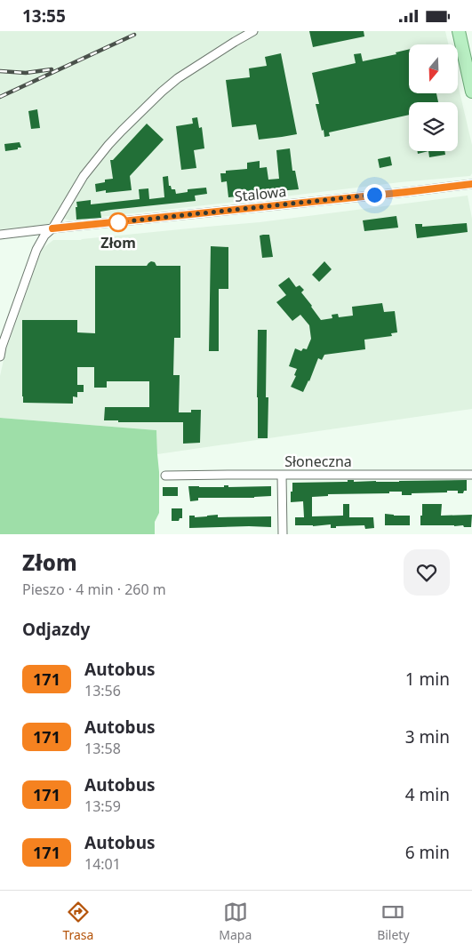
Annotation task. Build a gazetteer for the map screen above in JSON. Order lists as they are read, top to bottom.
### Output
{
  "streets": {
    "street": ["Stalowa", "Słoneczna"]
  },
  "places": ["Złom"],
  "lines": ["bus line 171"],
  "north": "bottom",
  "page": {
    "status": "13:55",
    "heading": [
      ["Złom", "Pieszo · 4 min · 260 m"],
      "Odjazdy"
    ],
    "list": [
      {
        "mark": "171",
        "name": "Autobus",
        "note": "13:56",
        "value": "1 min"
      },
      {
        "mark": "171",
        "name": "Autobus",
        "note": "13:58",
        "value": "3 min"
      },
      {
        "mark": "171",
        "name": "Autobus",
        "note": "13:59",
        "value": "4 min"
      },
      {
        "mark": "171",
        "name": "Autobus",
        "note": "14:01",
        "value": "6 min"
      }
    ],
    "tabs": ["Trasa", "Mapa", "Bilety"]
  }
}
